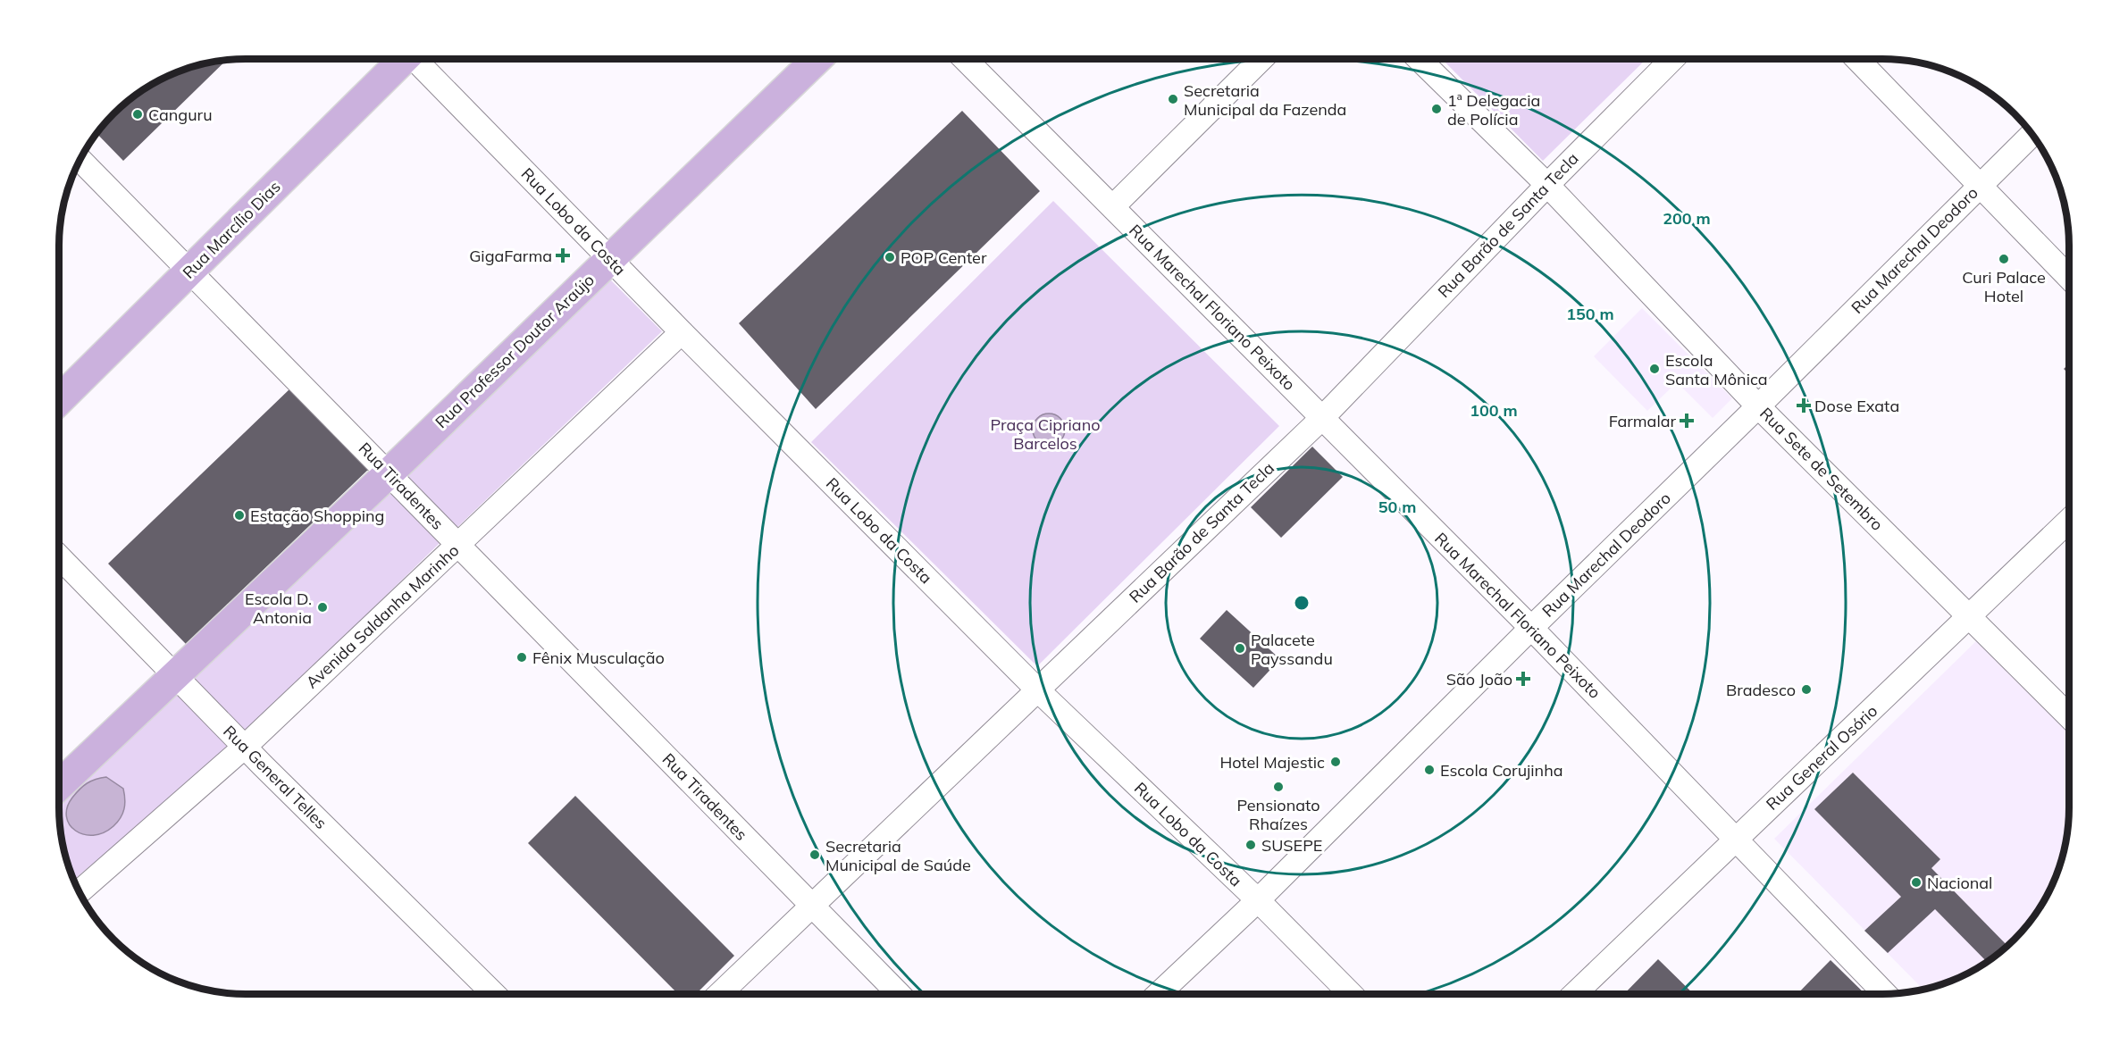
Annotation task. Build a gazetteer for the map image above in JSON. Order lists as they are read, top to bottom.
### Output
{
  "streets": {
    "main road": ["Rua Marcílio Dias", "Rua Professor Doutor Araújo"],
    "street": [
      "Rua Lobo da Costa",
      "Rua Barão de Santa Tecla",
      "Rua Marechal Deodoro",
      "Rua Marechal Floriano Peixoto",
      "Rua Sete de Setembro",
      "Rua Tiradentes",
      "Avenida Saldanha Marinho",
      "Rua General Osório",
      "Rua General Telles"
    ]
  },
  "crossings": [
    ["Rua Lobo da Costa", "Rua Barão de Santa Tecla"],
    ["Rua Lobo da Costa", "Rua Marechal Deodoro"],
    ["Rua Lobo da Costa", "Rua Professor Doutor Araújo"],
    ["Rua Lobo da Costa", "Avenida Saldanha Marinho"],
    ["Rua Barão de Santa Tecla", "Rua Marechal Floriano Peixoto"],
    ["Rua Barão de Santa Tecla", "Rua Sete de Setembro"],
    ["Rua Barão de Santa Tecla", "Rua Tiradentes"],
    ["Rua Marcílio Dias", "Rua Tiradentes"],
    ["Rua Marechal Deodoro", "Rua Marechal Floriano Peixoto"],
    ["Rua Marechal Deodoro", "Rua Sete de Setembro"],
    ["Rua Marechal Floriano Peixoto", "Rua General Osório"],
    ["Rua Professor Doutor Araújo", "Rua Tiradentes"],
    ["Rua Sete de Setembro", "Rua General Osório"],
    ["Rua Tiradentes", "Avenida Saldanha Marinho"],
    ["Avenida Saldanha Marinho", "Rua General Telles"]
  ],
  "parks": ["Praça Cipriano Barcelos"],
  "places": {
    "other": [
      "Secretaria Municipal da Fazenda",
      "1ª Delegacia de Polícia",
      "Canguru",
      "POP Center",
      "Curi Palace Hotel",
      "Escola Santa Mônica",
      "Estação Shopping",
      "Escola D. Antonia",
      "Palacete Payssandu",
      "Fênix Musculação",
      "Bradesco",
      "Hotel Majestic",
      "Escola Corujinha",
      "Pensionato Rhaízes",
      "SUSEPE",
      "Secretaria Municipal de Saúde",
      "Nacional"
    ],
    "health": [
      "GigaFarma",
      "Dose Exata",
      "Farmalar",
      "São João"
    ]
  },
  "rings": [
    "200 m",
    "150 m",
    "100 m",
    "50 m"
  ]
}
